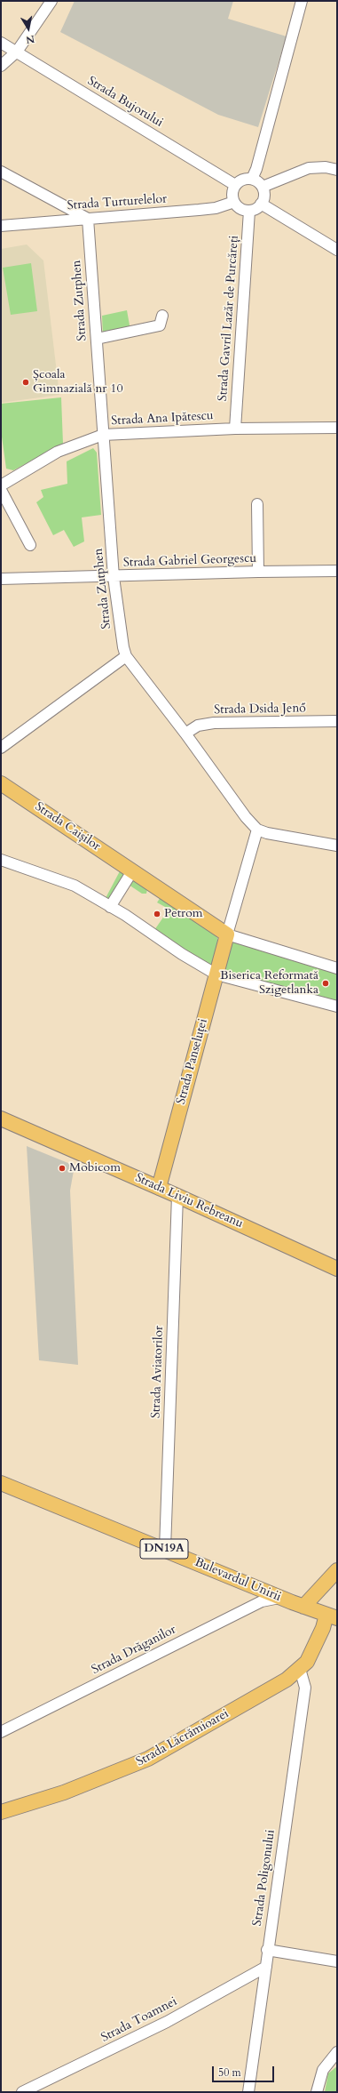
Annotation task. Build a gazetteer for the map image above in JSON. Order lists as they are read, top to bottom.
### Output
{
  "streets": {
    "main road": [
      "Strada Caișilor",
      "Strada Panseluței",
      "Strada Liviu Rebreanu",
      "DN19A",
      "Bulevardul Unirii",
      "Strada Lăcrămioarei"
    ],
    "street": [
      "Strada Bujorului",
      "Strada Turturelelor",
      "Strada Zutphen",
      "Strada Gavril Lazăr de Purcăreți",
      "Strada Ana Ipătescu",
      "Strada Gabriel Georgescu",
      "Strada Dsida Jenő",
      "Strada Aviatorilor",
      "Strada Drăganilor",
      "Strada Poligonului",
      "Strada Toamnei"
    ]
  },
  "crossings": [
    ["Strada Bujorului", "Strada Turturelelor"],
    ["Strada Bujorului", "Strada Gavril Lazăr de Purcăreți"],
    ["Strada Turturelelor", "Strada Zutphen"],
    ["Strada Turturelelor", "Strada Gavril Lazăr de Purcăreți"],
    ["Strada Zutphen", "Strada Ana Ipătescu"],
    ["Strada Zutphen", "Strada Gabriel Georgescu"],
    ["Strada Zutphen", "Strada Dsida Jenő"],
    ["Strada Gavril Lazăr de Purcăreți", "Strada Ana Ipătescu"],
    ["Strada Caișilor", "Strada Panseluței"],
    ["Strada Panseluței", "Strada Liviu Rebreanu"],
    ["Strada Liviu Rebreanu", "Strada Aviatorilor"],
    ["Strada Aviatorilor", "Bulevardul Unirii"],
    ["Bulevardul Unirii", "Strada Drăganilor"],
    ["Bulevardul Unirii", "Strada Lăcrămioarei"],
    ["Strada Lăcrămioarei", "Strada Poligonului"],
    ["Strada Poligonului", "Strada Toamnei"]
  ],
  "places": [
    "Școala Gimnazială nr 10",
    "Petrom",
    "Biserica Reformată Szigetlanka",
    "Mobicom"
  ],
  "scale_bar": "50 m",
  "north": "bottom"
}
